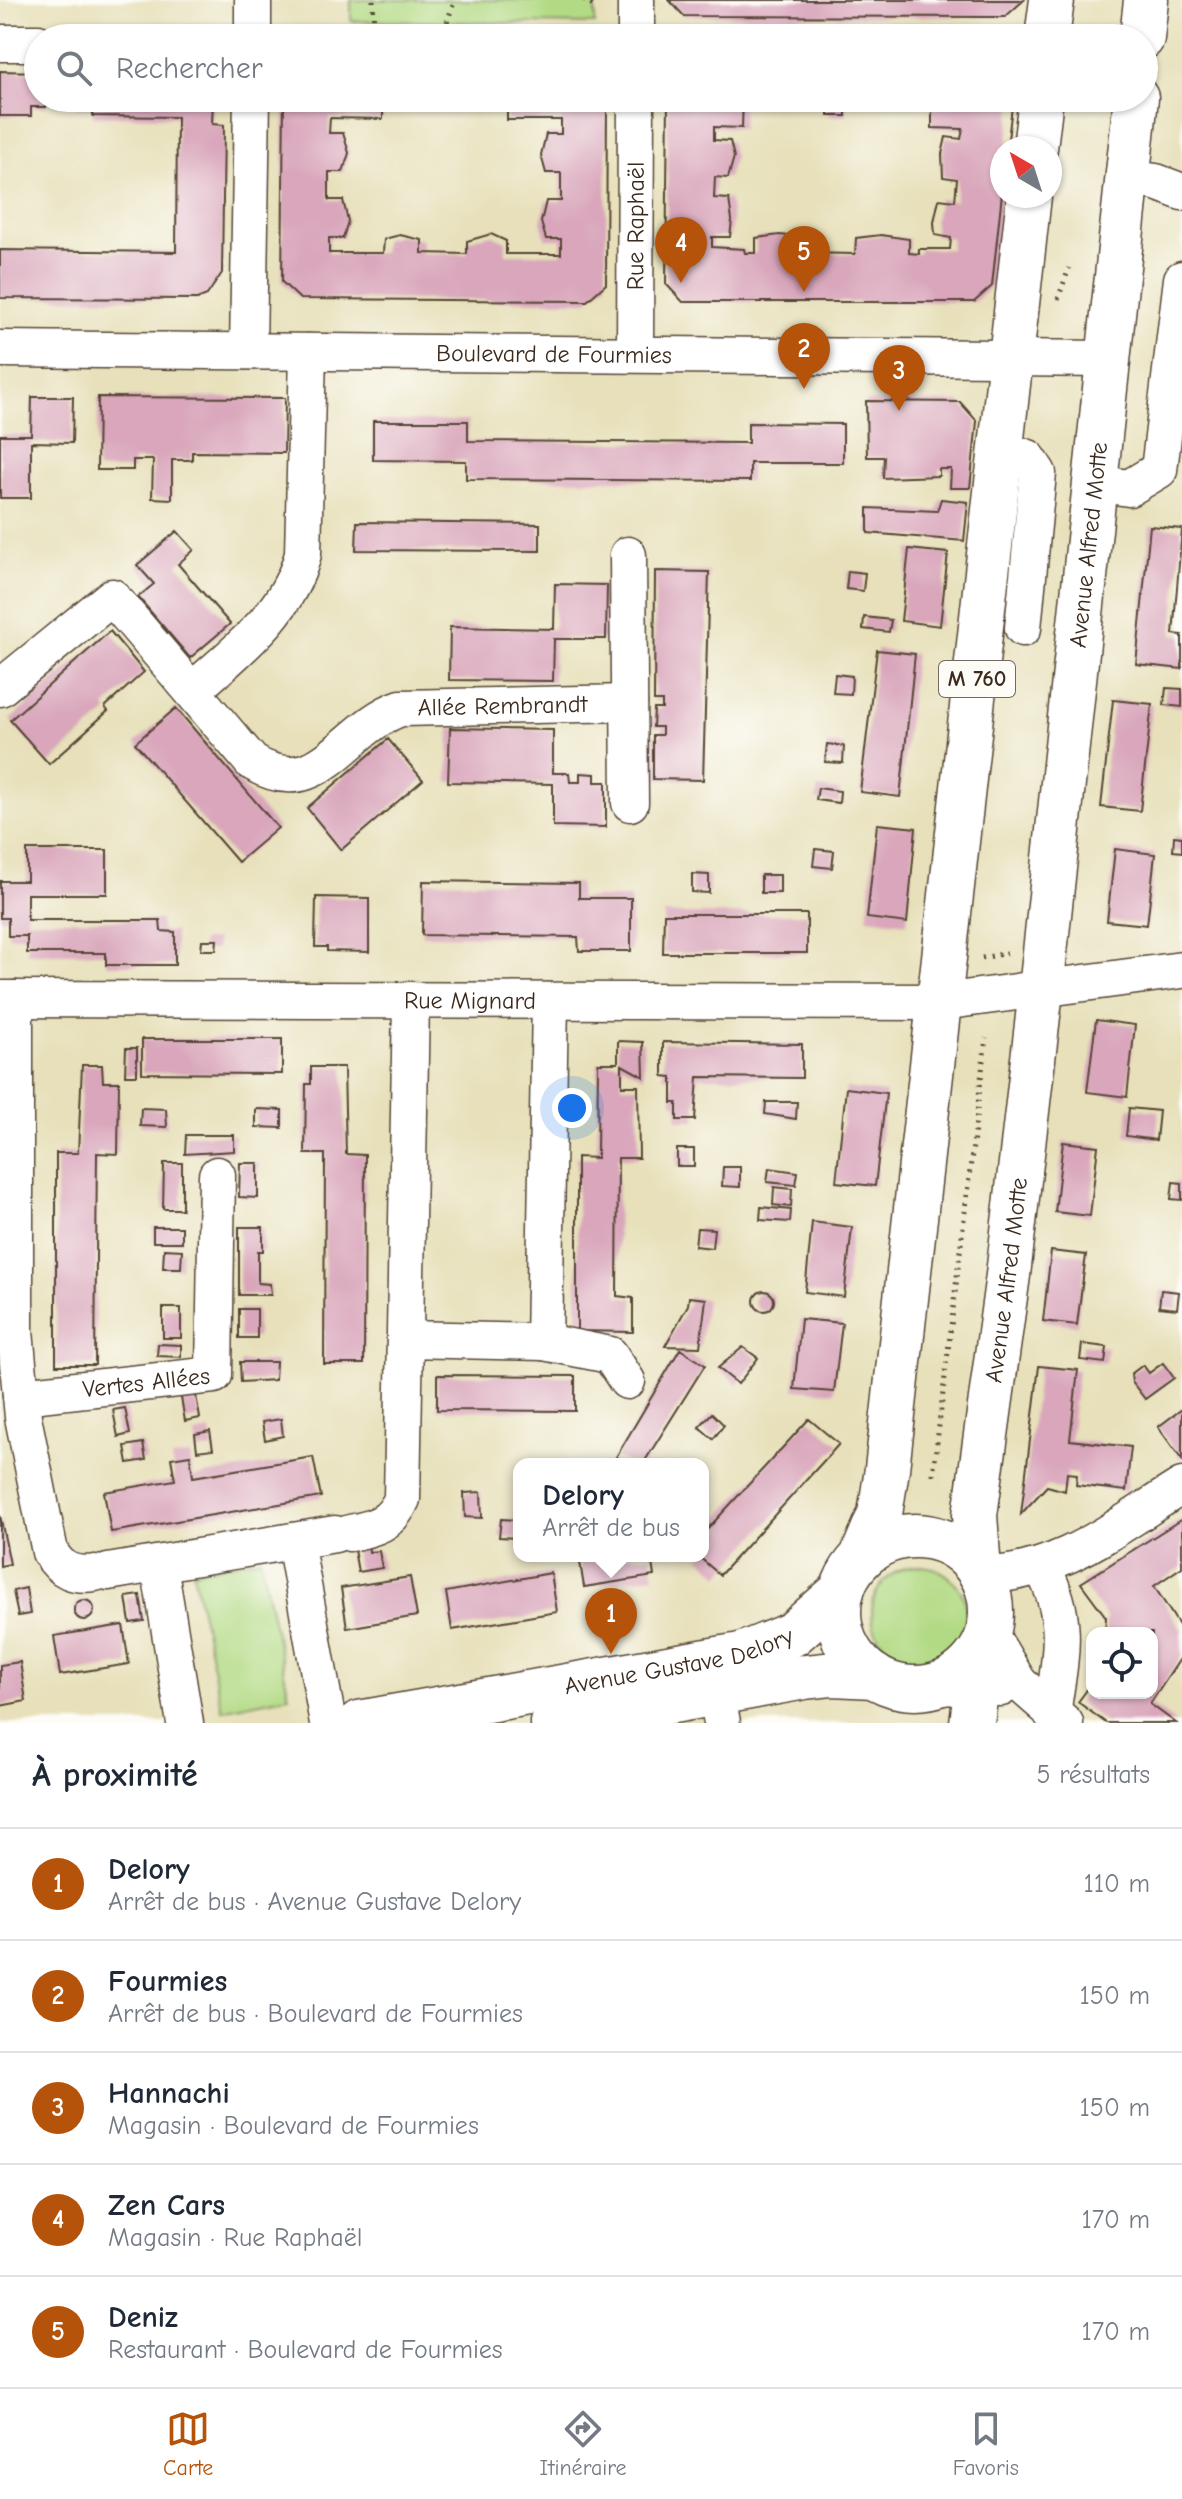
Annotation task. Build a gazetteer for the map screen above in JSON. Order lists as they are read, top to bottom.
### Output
{
  "streets": {
    "main road": ["Avenue Alfred Motte", "M 760", "Avenue Gustave Delory"],
    "street": [
      "Rue Raphaël",
      "Boulevard de Fourmies",
      "Allée Rembrandt",
      "Rue Mignard",
      "Vertes Allées"
    ]
  },
  "crossings": [
    ["Rue Raphaël", "Boulevard de Fourmies"],
    ["Boulevard de Fourmies", "Avenue Alfred Motte"],
    ["Boulevard de Fourmies", "M 760"],
    ["Avenue Alfred Motte", "M 760"],
    ["Avenue Alfred Motte", "Avenue Gustave Delory"],
    ["M 760", "Rue Mignard"],
    ["M 760", "Avenue Gustave Delory"]
  ],
  "north": "top left",
  "page": {
    "search": "Rechercher",
    "pins": [
      "4",
      "5",
      "2",
      "3",
      "1"
    ],
    "popup": ["Delory", "Arrêt de bus"],
    "heading": ["À proximité", "5 résultats"],
    "list": [
      {
        "mark": "1",
        "name": "Delory",
        "note": "Arrêt de bus · Avenue Gustave Delory",
        "value": "110 m"
      },
      {
        "mark": "2",
        "name": "Fourmies",
        "note": "Arrêt de bus · Boulevard de Fourmies",
        "value": "150 m"
      },
      {
        "mark": "3",
        "name": "Hannachi",
        "note": "Magasin · Boulevard de Fourmies",
        "value": "150 m"
      },
      {
        "mark": "4",
        "name": "Zen Cars",
        "note": "Magasin · Rue Raphaël",
        "value": "170 m"
      },
      {
        "mark": "5",
        "name": "Deniz",
        "note": "Restaurant · Boulevard de Fourmies",
        "value": "170 m"
      }
    ],
    "nav": ["Carte", "Itinéraire", "Favoris"]
  }
}
